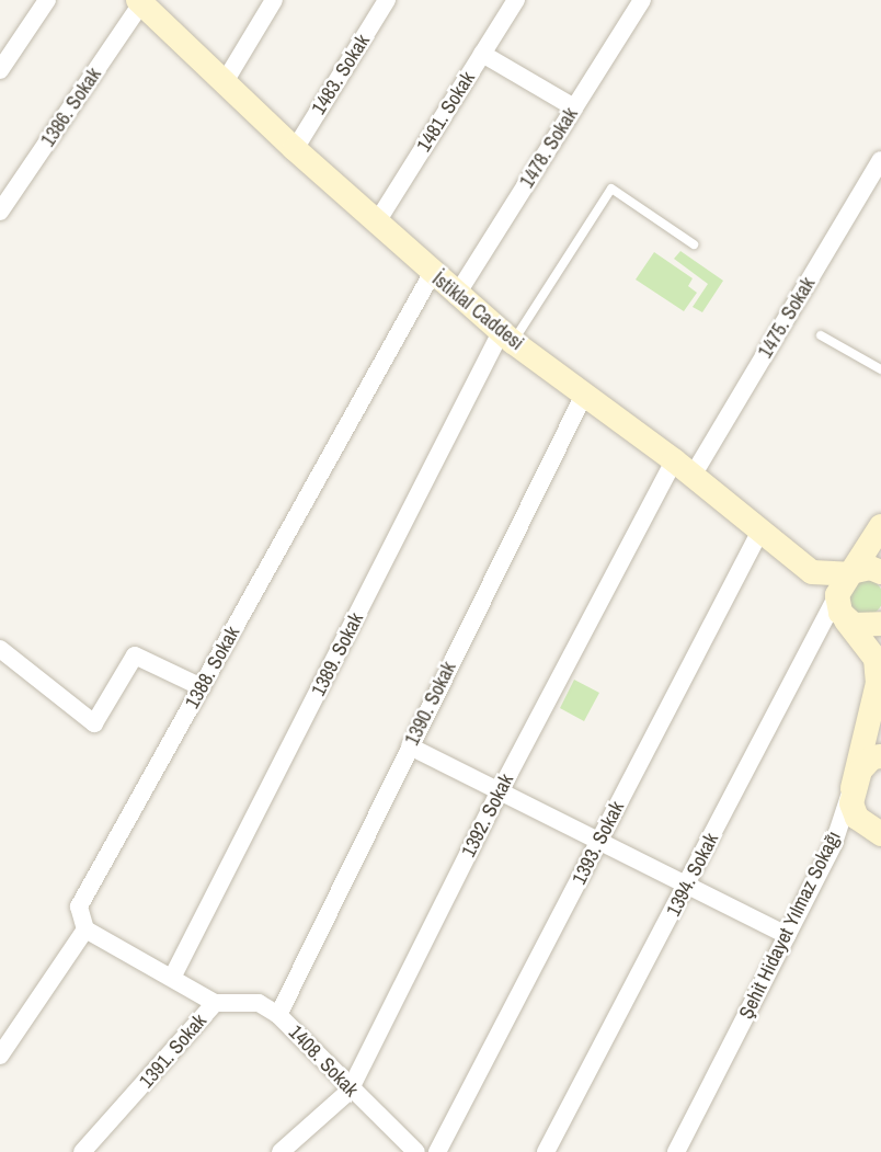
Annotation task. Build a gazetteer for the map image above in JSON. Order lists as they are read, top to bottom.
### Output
{
  "streets": {
    "street": [
      "1483. Sokak",
      "1386. Sokak",
      "1481. Sokak",
      "1478. Sokak",
      "İstiklal Caddesi",
      "1475. Sokak",
      "1389. Sokak",
      "1388. Sokak",
      "1390. Sokak",
      "1392. Sokak",
      "1393. Sokak",
      "1394. Sokak",
      "Şehit Hidayet Yılmaz Sokağı",
      "1391. Sokak",
      "1408. Sokak"
    ]
  },
  "crossings": [
    ["1483. Sokak", "İstiklal Caddesi"],
    ["1386. Sokak", "İstiklal Caddesi"],
    ["1481. Sokak", "İstiklal Caddesi"],
    ["1478. Sokak", "İstiklal Caddesi"],
    ["İstiklal Caddesi", "1475. Sokak"],
    ["İstiklal Caddesi", "1389. Sokak"],
    ["İstiklal Caddesi", "1388. Sokak"],
    ["İstiklal Caddesi", "1390. Sokak"],
    ["İstiklal Caddesi", "1392. Sokak"],
    ["İstiklal Caddesi", "1393. Sokak"],
    ["İstiklal Caddesi", "1394. Sokak"],
    ["İstiklal Caddesi", "Şehit Hidayet Yılmaz Sokağı"],
    ["1475. Sokak", "1392. Sokak"],
    ["1389. Sokak", "1391. Sokak"],
    ["1388. Sokak", "1391. Sokak"],
    ["1390. Sokak", "1408. Sokak"],
    ["1392. Sokak", "1408. Sokak"],
    ["1394. Sokak", "Şehit Hidayet Yılmaz Sokağı"],
    ["1391. Sokak", "1408. Sokak"]
  ]
}
